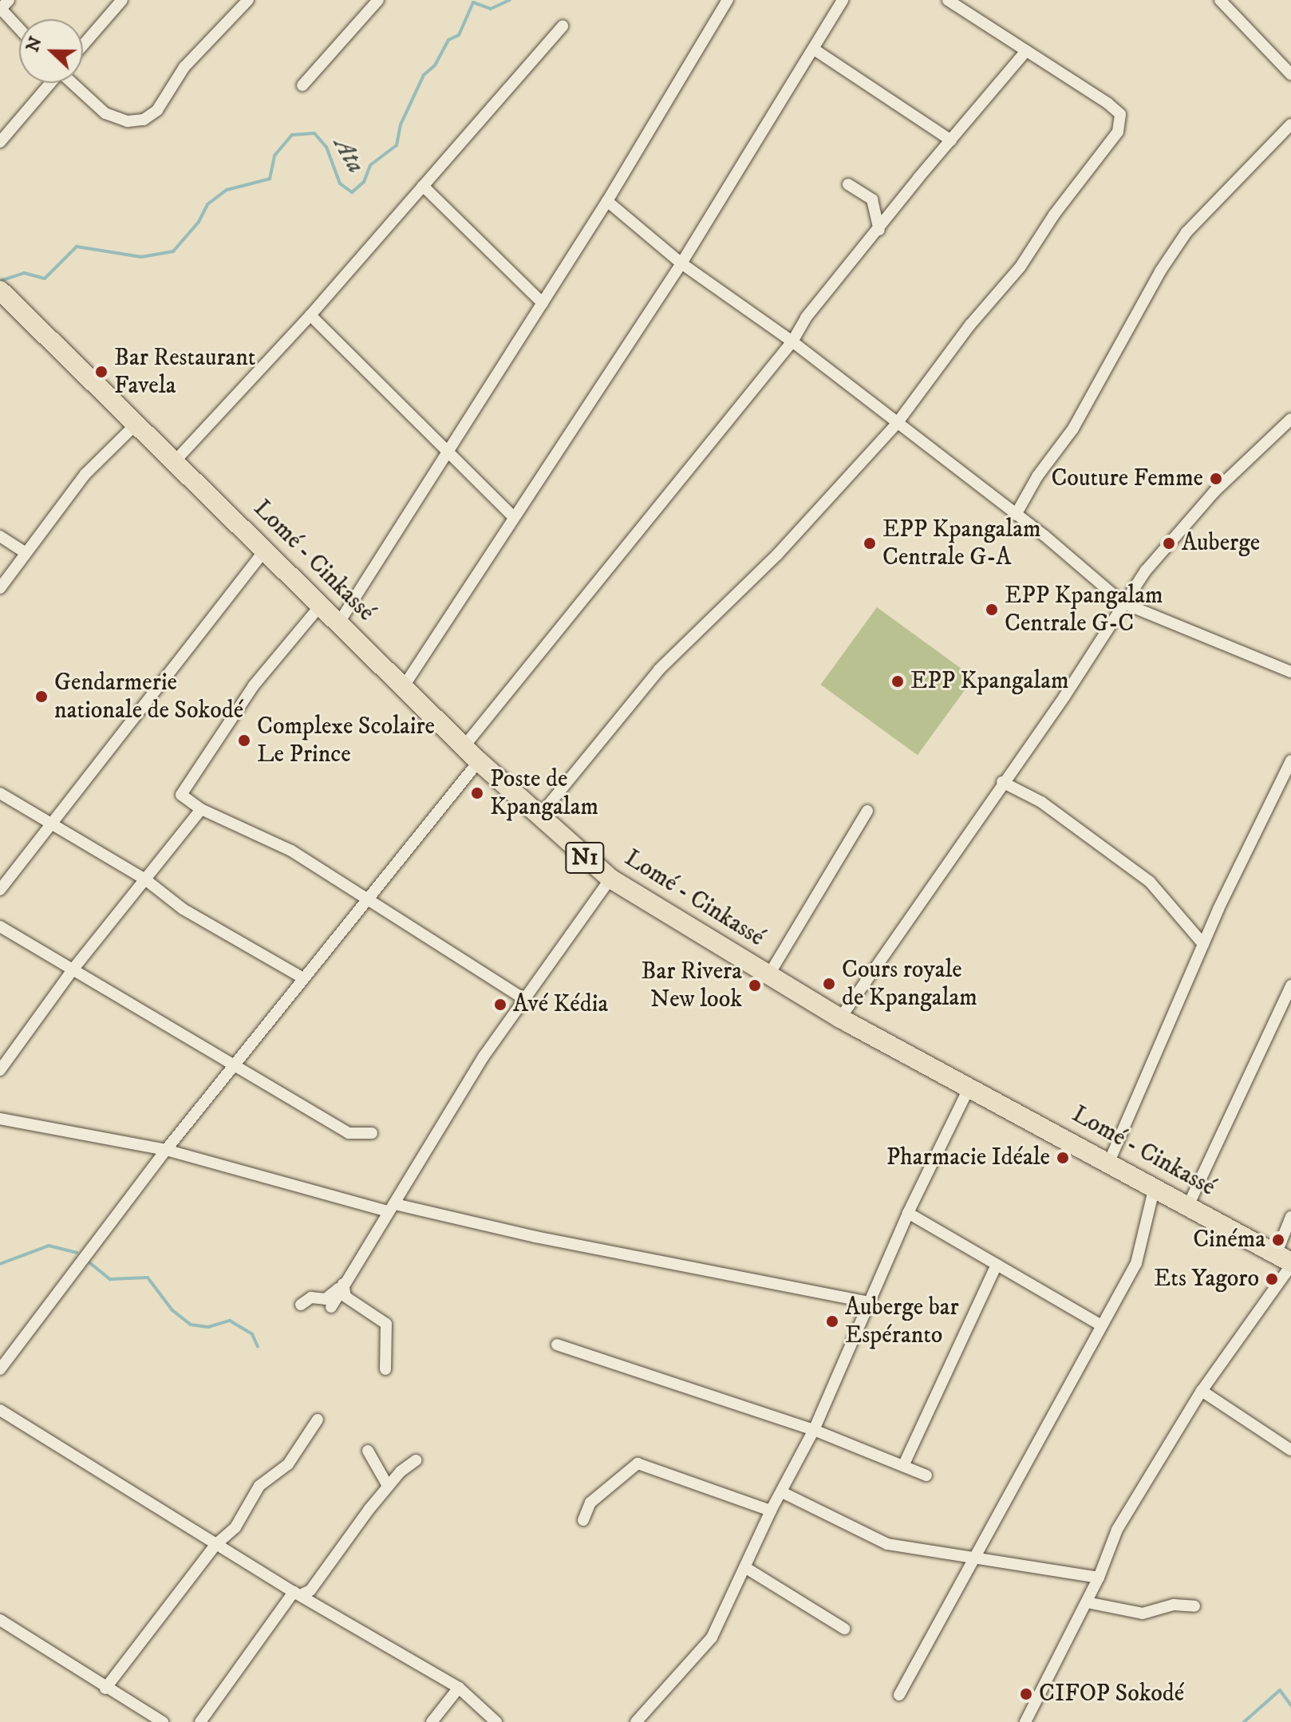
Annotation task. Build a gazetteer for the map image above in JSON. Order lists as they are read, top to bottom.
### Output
{
  "streets": {
    "highway": ["Lomé - Cinkassé", "N1"]
  },
  "water": ["Ata"],
  "places": [
    "Bar Restaurant Favela",
    "Couture Femme",
    "EPP Kpangalam Centrale G-A",
    "Auberge",
    "EPP Kpangalam Centrale G-C",
    "EPP Kpangalam",
    "Gendarmerie nationale de Sokodé",
    "Complexe Scolaire Le Prince",
    "Poste de Kpangalam",
    "Cours royale de Kpangalam",
    "Bar Rivera New look",
    "Avé Kédia",
    "Pharmacie Idéale",
    "Cinéma",
    "Ets Yagoro",
    "Auberge bar Espéranto",
    "CIFOP Sokodé"
  ],
  "north": "left"
}
